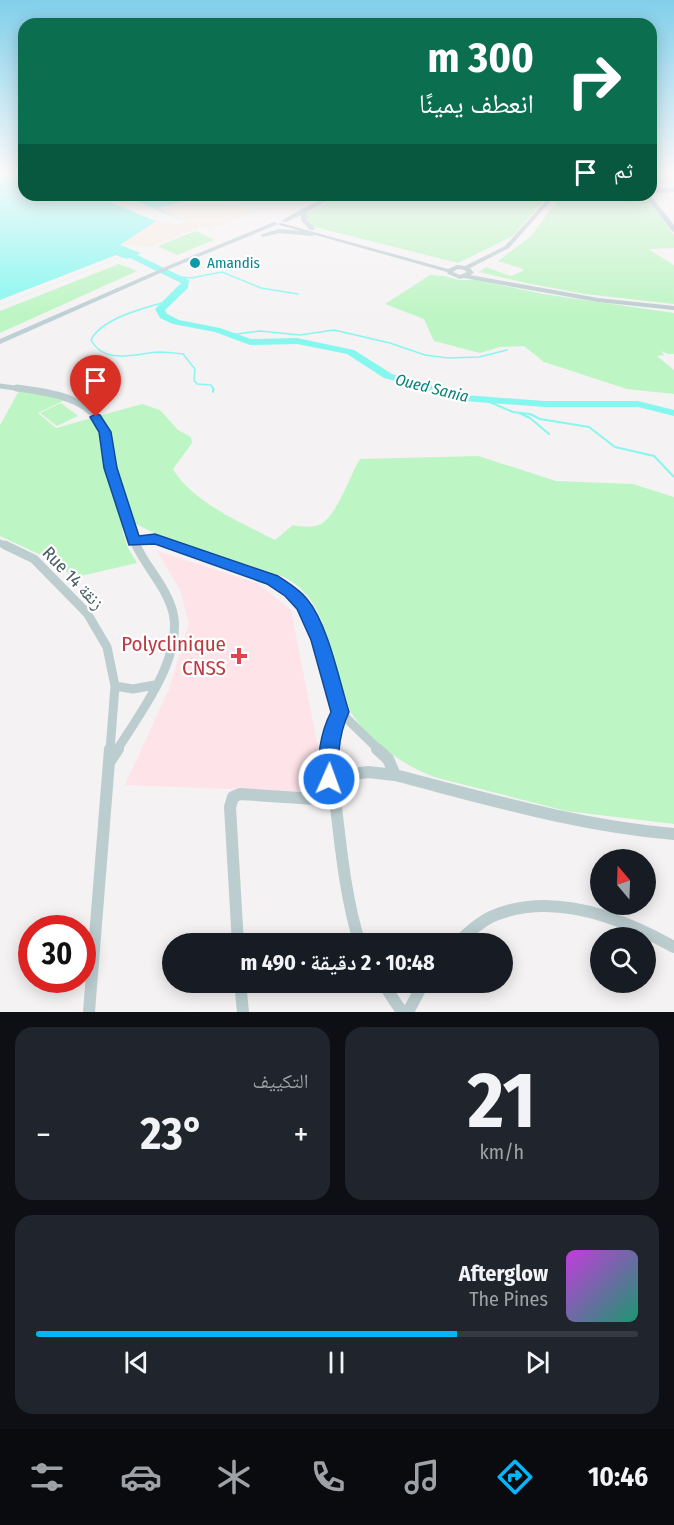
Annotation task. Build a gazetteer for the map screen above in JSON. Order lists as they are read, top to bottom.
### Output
{
  "streets": {
    "street": ["Rue 14 زنقة"]
  },
  "water": ["Oued Sania"],
  "places": {
    "other": ["Amandis"],
    "health": ["Polyclinique CNSS"]
  },
  "north": "top",
  "page": {
    "turn": ["300 m", "انعطف يمينًا"],
    "then": "ثم",
    "limit": "30",
    "trip": "10:48 · 2 دقيقة · 490 m",
    "tile": [
      ["21", "km/h"],
      "التكييف"
    ],
    "heat": ["−", "23°", "+"],
    "song": ["Afterglow", "The Pines"],
    "tabs": "10:46"
  }
}
